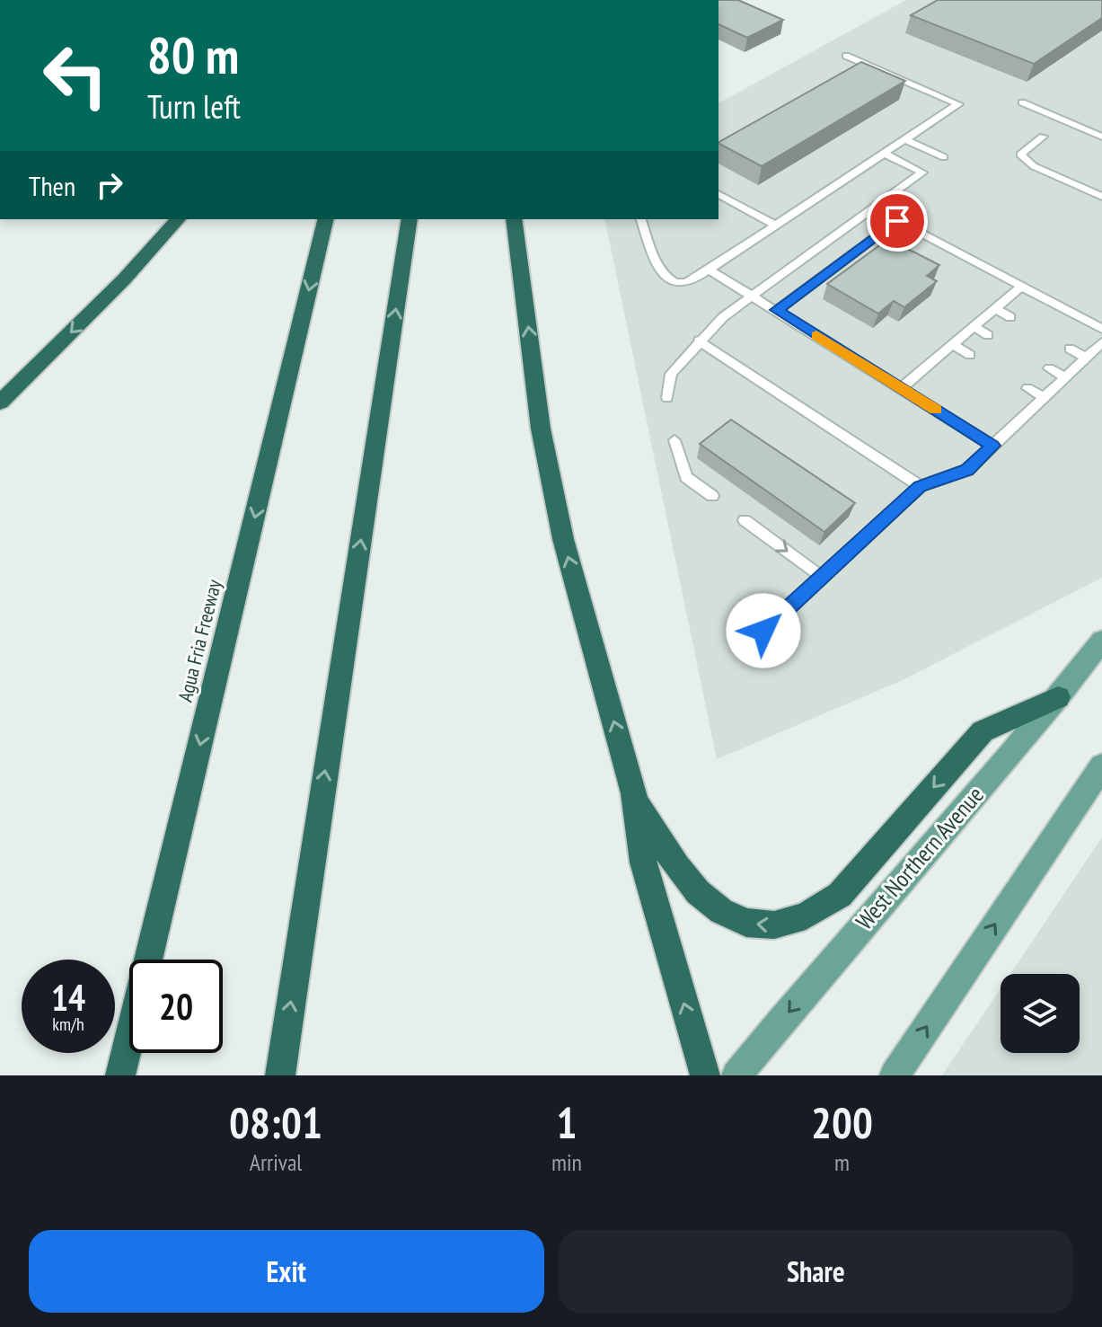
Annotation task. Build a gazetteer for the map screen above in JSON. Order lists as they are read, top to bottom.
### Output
{
  "streets": {
    "highway": ["Agua Fria Freeway"],
    "main road": ["West Northern Avenue"]
  },
  "page": {
    "turn": ["80 m", "Turn left"],
    "then": "Then",
    "speed": "14 km/h",
    "limit": "20",
    "eta": [
      "08:01",
      "Arrival",
      "1",
      "min",
      "200",
      "m"
    ],
    "buttons": ["Exit", "Share"]
  }
}
